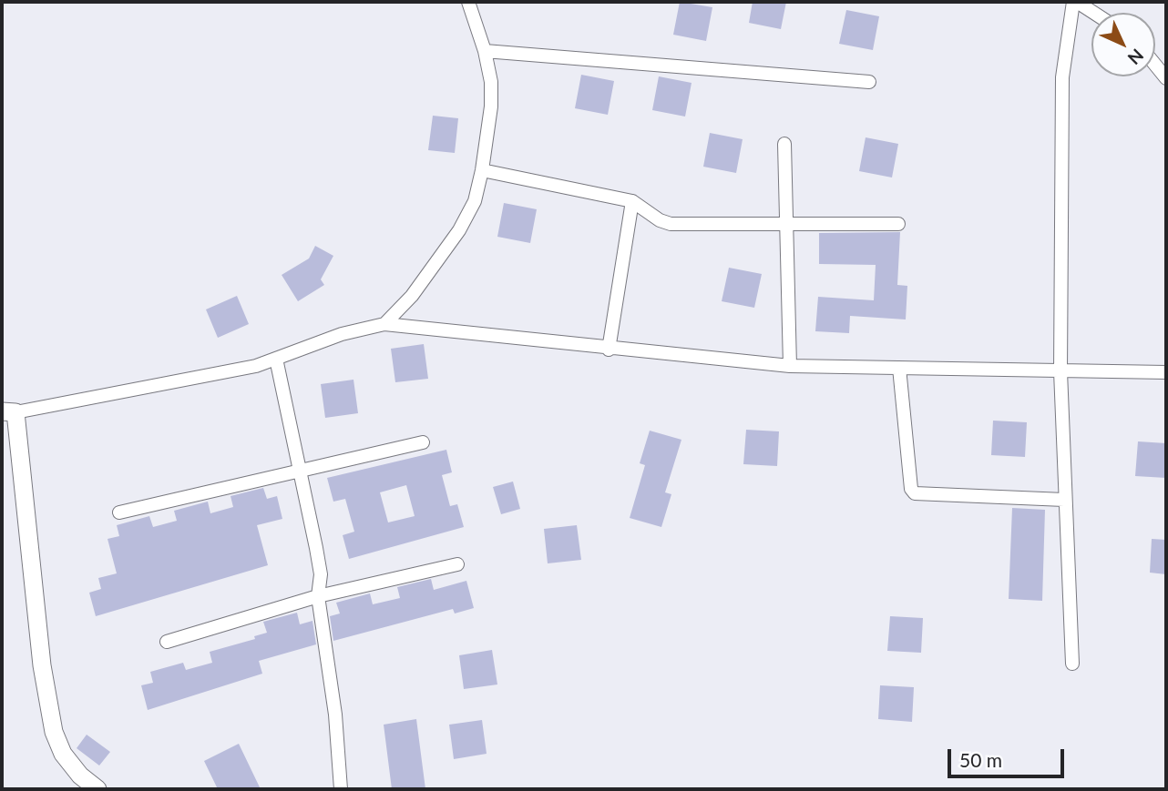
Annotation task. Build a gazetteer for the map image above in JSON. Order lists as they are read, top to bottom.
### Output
{
  "scale_bar": "50 m",
  "north": "bottom right"
}
